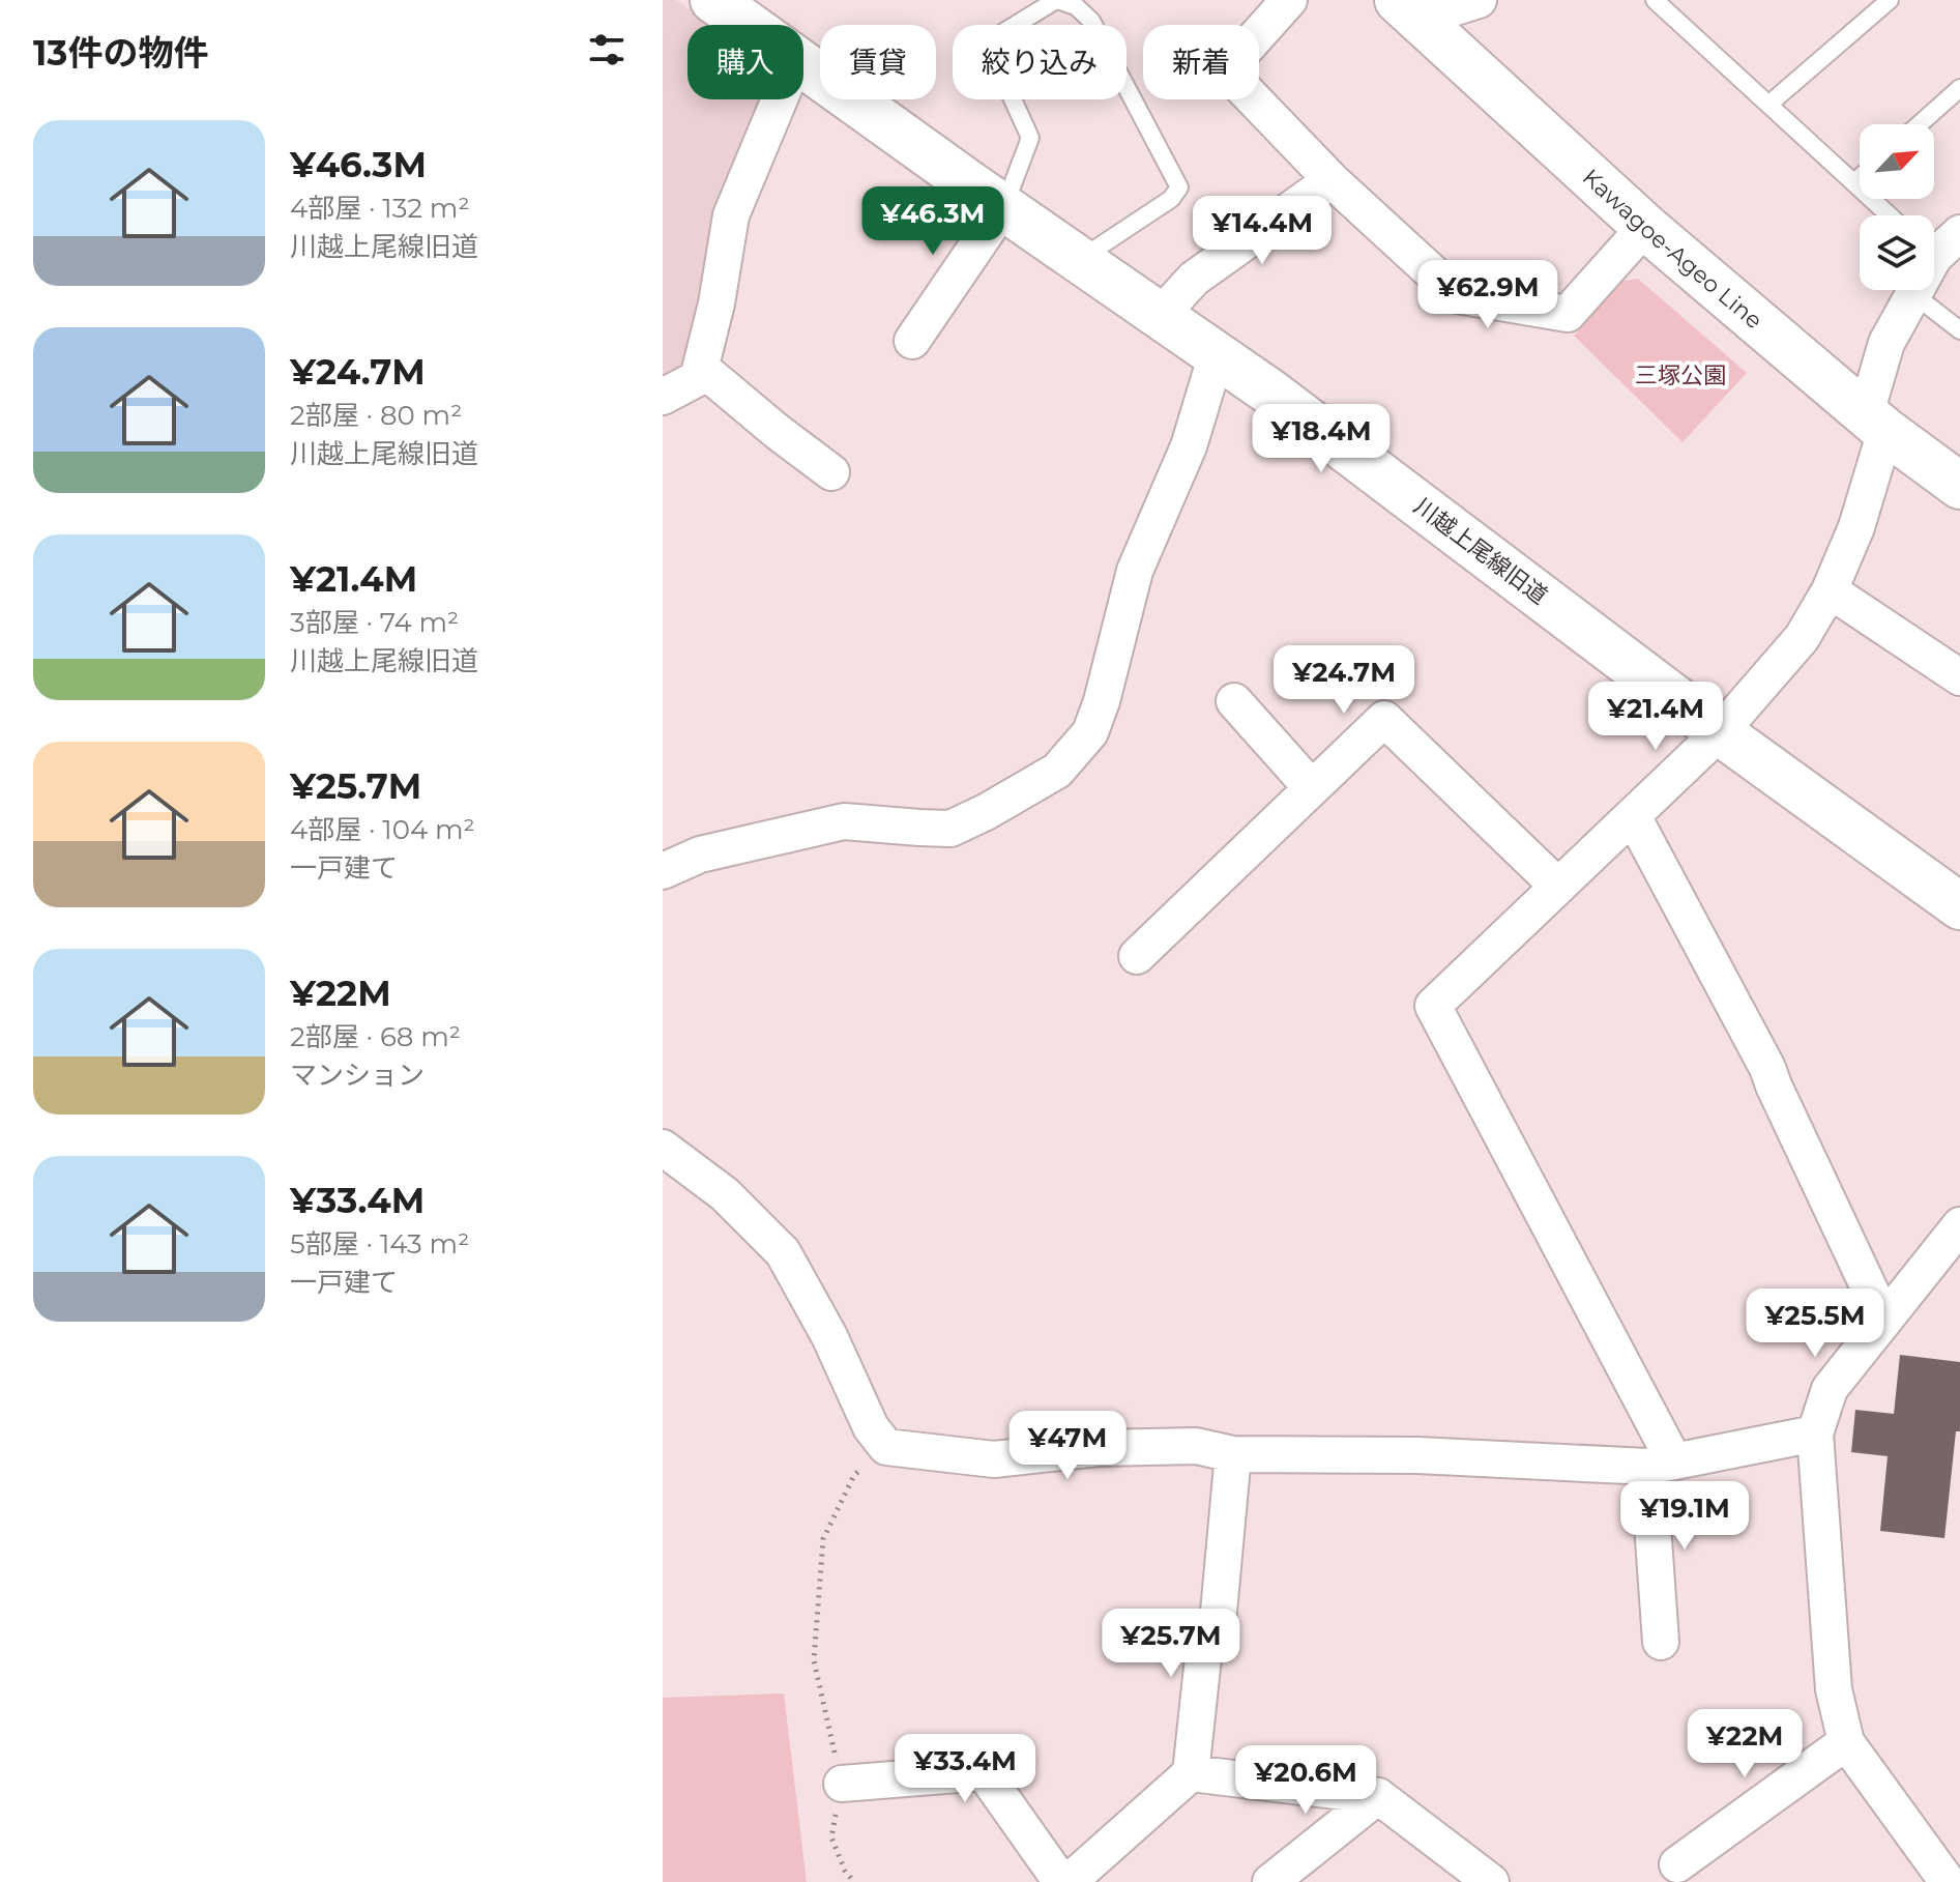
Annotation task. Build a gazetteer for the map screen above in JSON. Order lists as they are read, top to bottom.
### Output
{
  "streets": {
    "street": ["Kawagoe-Ageo Line", "川越上尾線旧道"]
  },
  "parks": ["三塚公園"],
  "north": "top right",
  "page": {
    "heading": "13件の物件",
    "chip": [
      "購入",
      "賃貸",
      "絞り込み",
      "新着"
    ],
    "list": [
      {
        "name": "¥46.3M",
        "note": "4部屋 · 132 m² · 川越上尾線旧道"
      },
      {
        "name": "¥24.7M",
        "note": "2部屋 · 80 m² · 川越上尾線旧道"
      },
      {
        "name": "¥21.4M",
        "note": "3部屋 · 74 m² · 川越上尾線旧道"
      },
      {
        "name": "¥25.7M",
        "note": "4部屋 · 104 m² · 一戸建て"
      },
      {
        "name": "¥22M",
        "note": "2部屋 · 68 m² · マンション"
      },
      {
        "name": "¥33.4M",
        "note": "5部屋 · 143 m² · 一戸建て"
      }
    ],
    "price": [
      "¥46.3M",
      "¥14.4M",
      "¥62.9M",
      "¥18.4M",
      "¥24.7M",
      "¥21.4M",
      "¥25.5M",
      "¥47M",
      "¥19.1M",
      "¥25.7M",
      "¥22M",
      "¥33.4M",
      "¥20.6M"
    ]
  }
}
